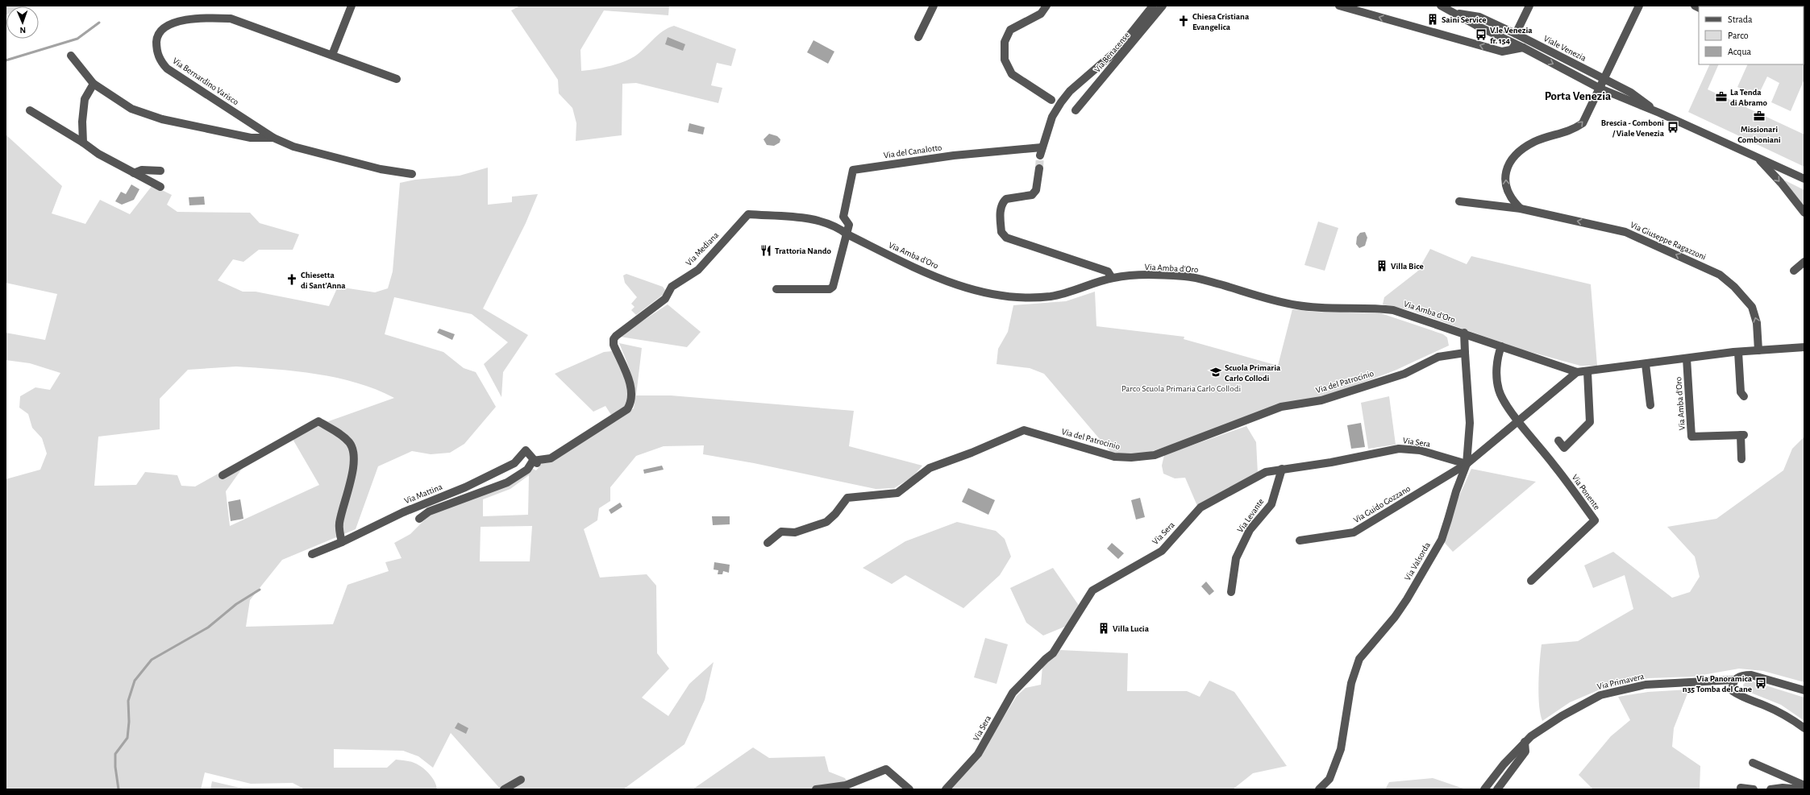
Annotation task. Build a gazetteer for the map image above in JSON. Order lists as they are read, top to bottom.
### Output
{
  "streets": {
    "street": [
      "Viale Venezia",
      "Via Benacense",
      "Via Bernardino Varisco",
      "Via del Canalotto",
      "Via Giuseppe Ragazzoni",
      "Via Mediana",
      "Via Amba d'Oro",
      "Via del Patrocinio",
      "Via Sera",
      "Via Ponente",
      "Via Mattina",
      "Via Guido Gozzano",
      "Via Levante",
      "Via Valsorda",
      "Via Primavera"
    ]
  },
  "crossings": [
    ["Via del Canalotto", "Via Amba d'Oro"],
    ["Via Giuseppe Ragazzoni", "Via Amba d'Oro"],
    ["Via Mediana", "Via Amba d'Oro"],
    ["Via Mediana", "Via Mattina"],
    ["Via del Patrocinio", "Via Valsorda"],
    ["Via Sera", "Via Guido Gozzano"],
    ["Via Sera", "Via Levante"],
    ["Via Sera", "Via Valsorda"],
    ["Via Guido Gozzano", "Via Valsorda"]
  ],
  "one_way": ["Via Giuseppe Ragazzoni"],
  "districts": ["Porta Venezia"],
  "parks": ["Parco Scuola Primaria Carlo Collodi"],
  "places": {
    "building": ["Saini Service", "Villa Bice", "Villa Lucia"],
    "church": ["Chiesa Cristiana Evangelica", "Chiesetta di Sant'Anna"],
    "bus stop": ["V.le Venezia fr. 154", "Brescia - Comboni / Viale Venezia", "Via Panoramica n35 Tomba del Cane"],
    "office": ["La Tenda di Abramo", "Missionari Comboniani"],
    "restaurant": ["Trattoria Nando"],
    "school or university": ["Scuola Primaria Carlo Collodi"]
  },
  "legend": ["Strada", "Parco", "Acqua"],
  "north": "bottom"
}
